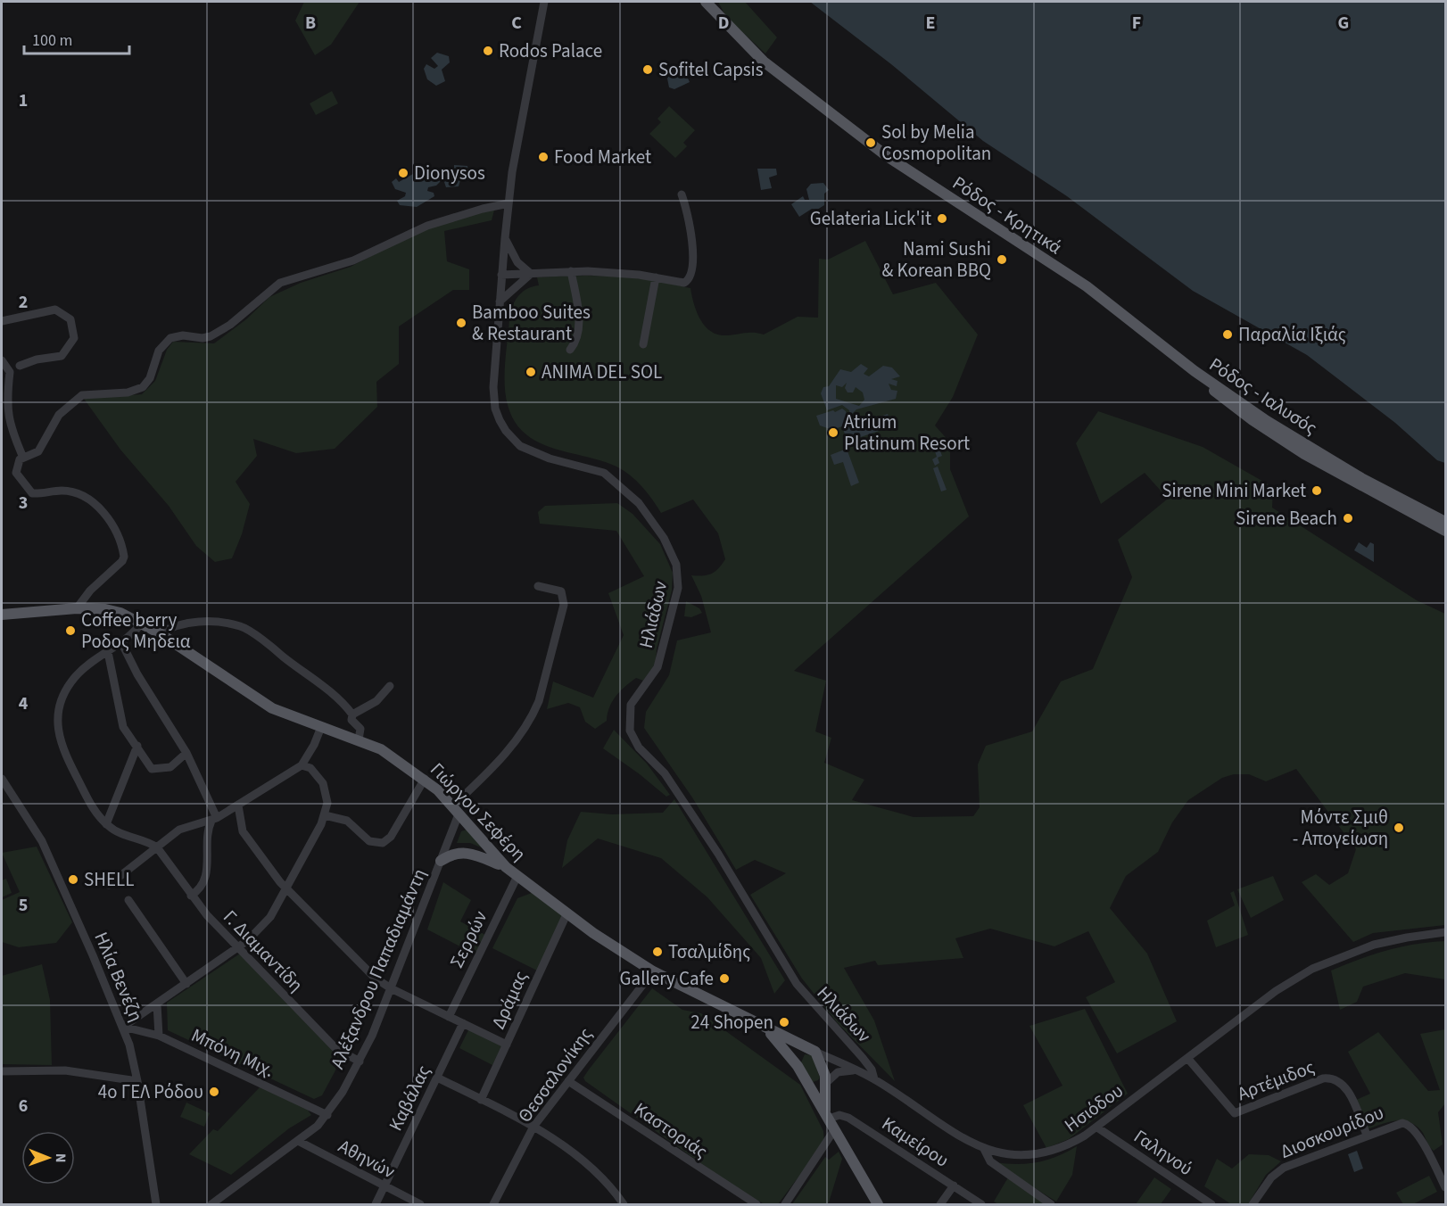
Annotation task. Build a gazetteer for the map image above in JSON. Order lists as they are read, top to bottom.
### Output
{
  "streets": {
    "main road": ["Ρόδος - Κρητικά", "Ρόδος - Ιαλυσός", "Γιώργου Σεφέρη"],
    "street": [
      "Ηλιάδων",
      "Σερρών",
      "Γ. Διαμαντίδη",
      "Αλέξανδρου Παπαδιαμάντη",
      "Ηλία Βενέζη",
      "Δράμας",
      "Μπόνη Μιχ.",
      "Θεσσαλονίκης",
      "Αρτέμιδος",
      "Καβάλας",
      "Ησιόδου",
      "Καστοριάς",
      "Διοσκουρίδου",
      "Καμείρου",
      "Γαληνού",
      "Αθηνών"
    ]
  },
  "crossings": [
    ["Ρόδος - Κρητικά", "Ρόδος - Ιαλυσός"],
    ["Ηλιάδων", "Γιώργου Σεφέρη"],
    ["Ηλιάδων", "Ησιόδου"],
    ["Γιώργου Σεφέρη", "Σερρών"],
    ["Γιώργου Σεφέρη", "Αλέξανδρου Παπαδιαμάντη"],
    ["Γιώργου Σεφέρη", "Δράμας"],
    ["Γιώργου Σεφέρη", "Θεσσαλονίκης"],
    ["Γιώργου Σεφέρη", "Ησιόδου"],
    ["Γ. Διαμαντίδη", "Αλέξανδρου Παπαδιαμάντη"],
    ["Αλέξανδρου Παπαδιαμάντη", "Μπόνη Μιχ."],
    ["Αλέξανδρου Παπαδιαμάντη", "Αθηνών"],
    ["Ηλία Βενέζη", "Μπόνη Μιχ."],
    ["Θεσσαλονίκης", "Καστοριάς"],
    ["Αρτέμιδος", "Ησιόδου"],
    ["Αρτέμιδος", "Διοσκουρίδου"],
    ["Καβάλας", "Αθηνών"],
    ["Ησιόδου", "Γαληνού"]
  ],
  "places": [
    "Rodos Palace",
    "Sofitel Capsis",
    "Sol by Melia Cosmopolitan",
    "Food Market",
    "Dionysos",
    "Gelateria Lick'it",
    "Nami Sushi & Korean BBQ",
    "Bamboo Suites & Restaurant",
    "Παραλία Ιξιάς",
    "ANIMA DEL SOL",
    "Atrium Platinum Resort",
    "Sirene Mini Market",
    "Sirene Beach",
    "Coffee berry Ροδος Μηδεια",
    "Μόντε Σμιθ - Απογείωση",
    "SHELL",
    "Τσαλμίδης",
    "Gallery Cafe",
    "24 Shopen",
    "4ο ΓΕΛ Ρόδου"
  ],
  "scale_bar": "100 m",
  "north": "right",
  "grid": {
    "columns": [
      "B",
      "C",
      "D",
      "E",
      "F",
      "G"
    ],
    "rows": [
      "1",
      "2",
      "3",
      "4",
      "5",
      "6"
    ]
  }
}
